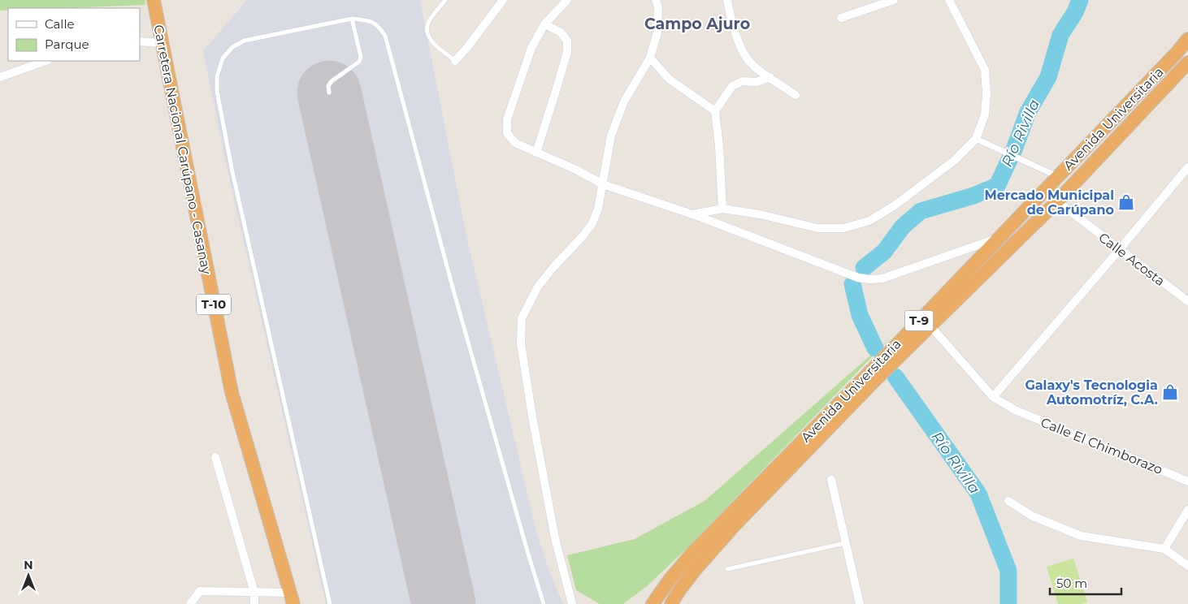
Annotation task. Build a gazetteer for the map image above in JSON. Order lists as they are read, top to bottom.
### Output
{
  "streets": {
    "highway": [
      "Avenida Universitaria",
      "Carretera Nacional Carúpano - Casanay",
      "T-10",
      "T-9"
    ],
    "street": ["Calle Acosta", "Calle El Chimborazo"]
  },
  "crossings": [
    ["Avenida Universitaria", "T-9"],
    ["Avenida Universitaria", "Calle El Chimborazo"],
    ["Calle Acosta", "T-9"],
    ["T-9", "Calle El Chimborazo"]
  ],
  "districts": ["Campo Ajuro"],
  "water": ["Río Rivilla"],
  "places": {
    "shop": ["Mercado Municipal de Carúpano", "Galaxy's Tecnologia Automotríz, C.A."]
  },
  "legend": ["Calle", "Parque"],
  "scale_bar": "50 m",
  "north": "top"
}
